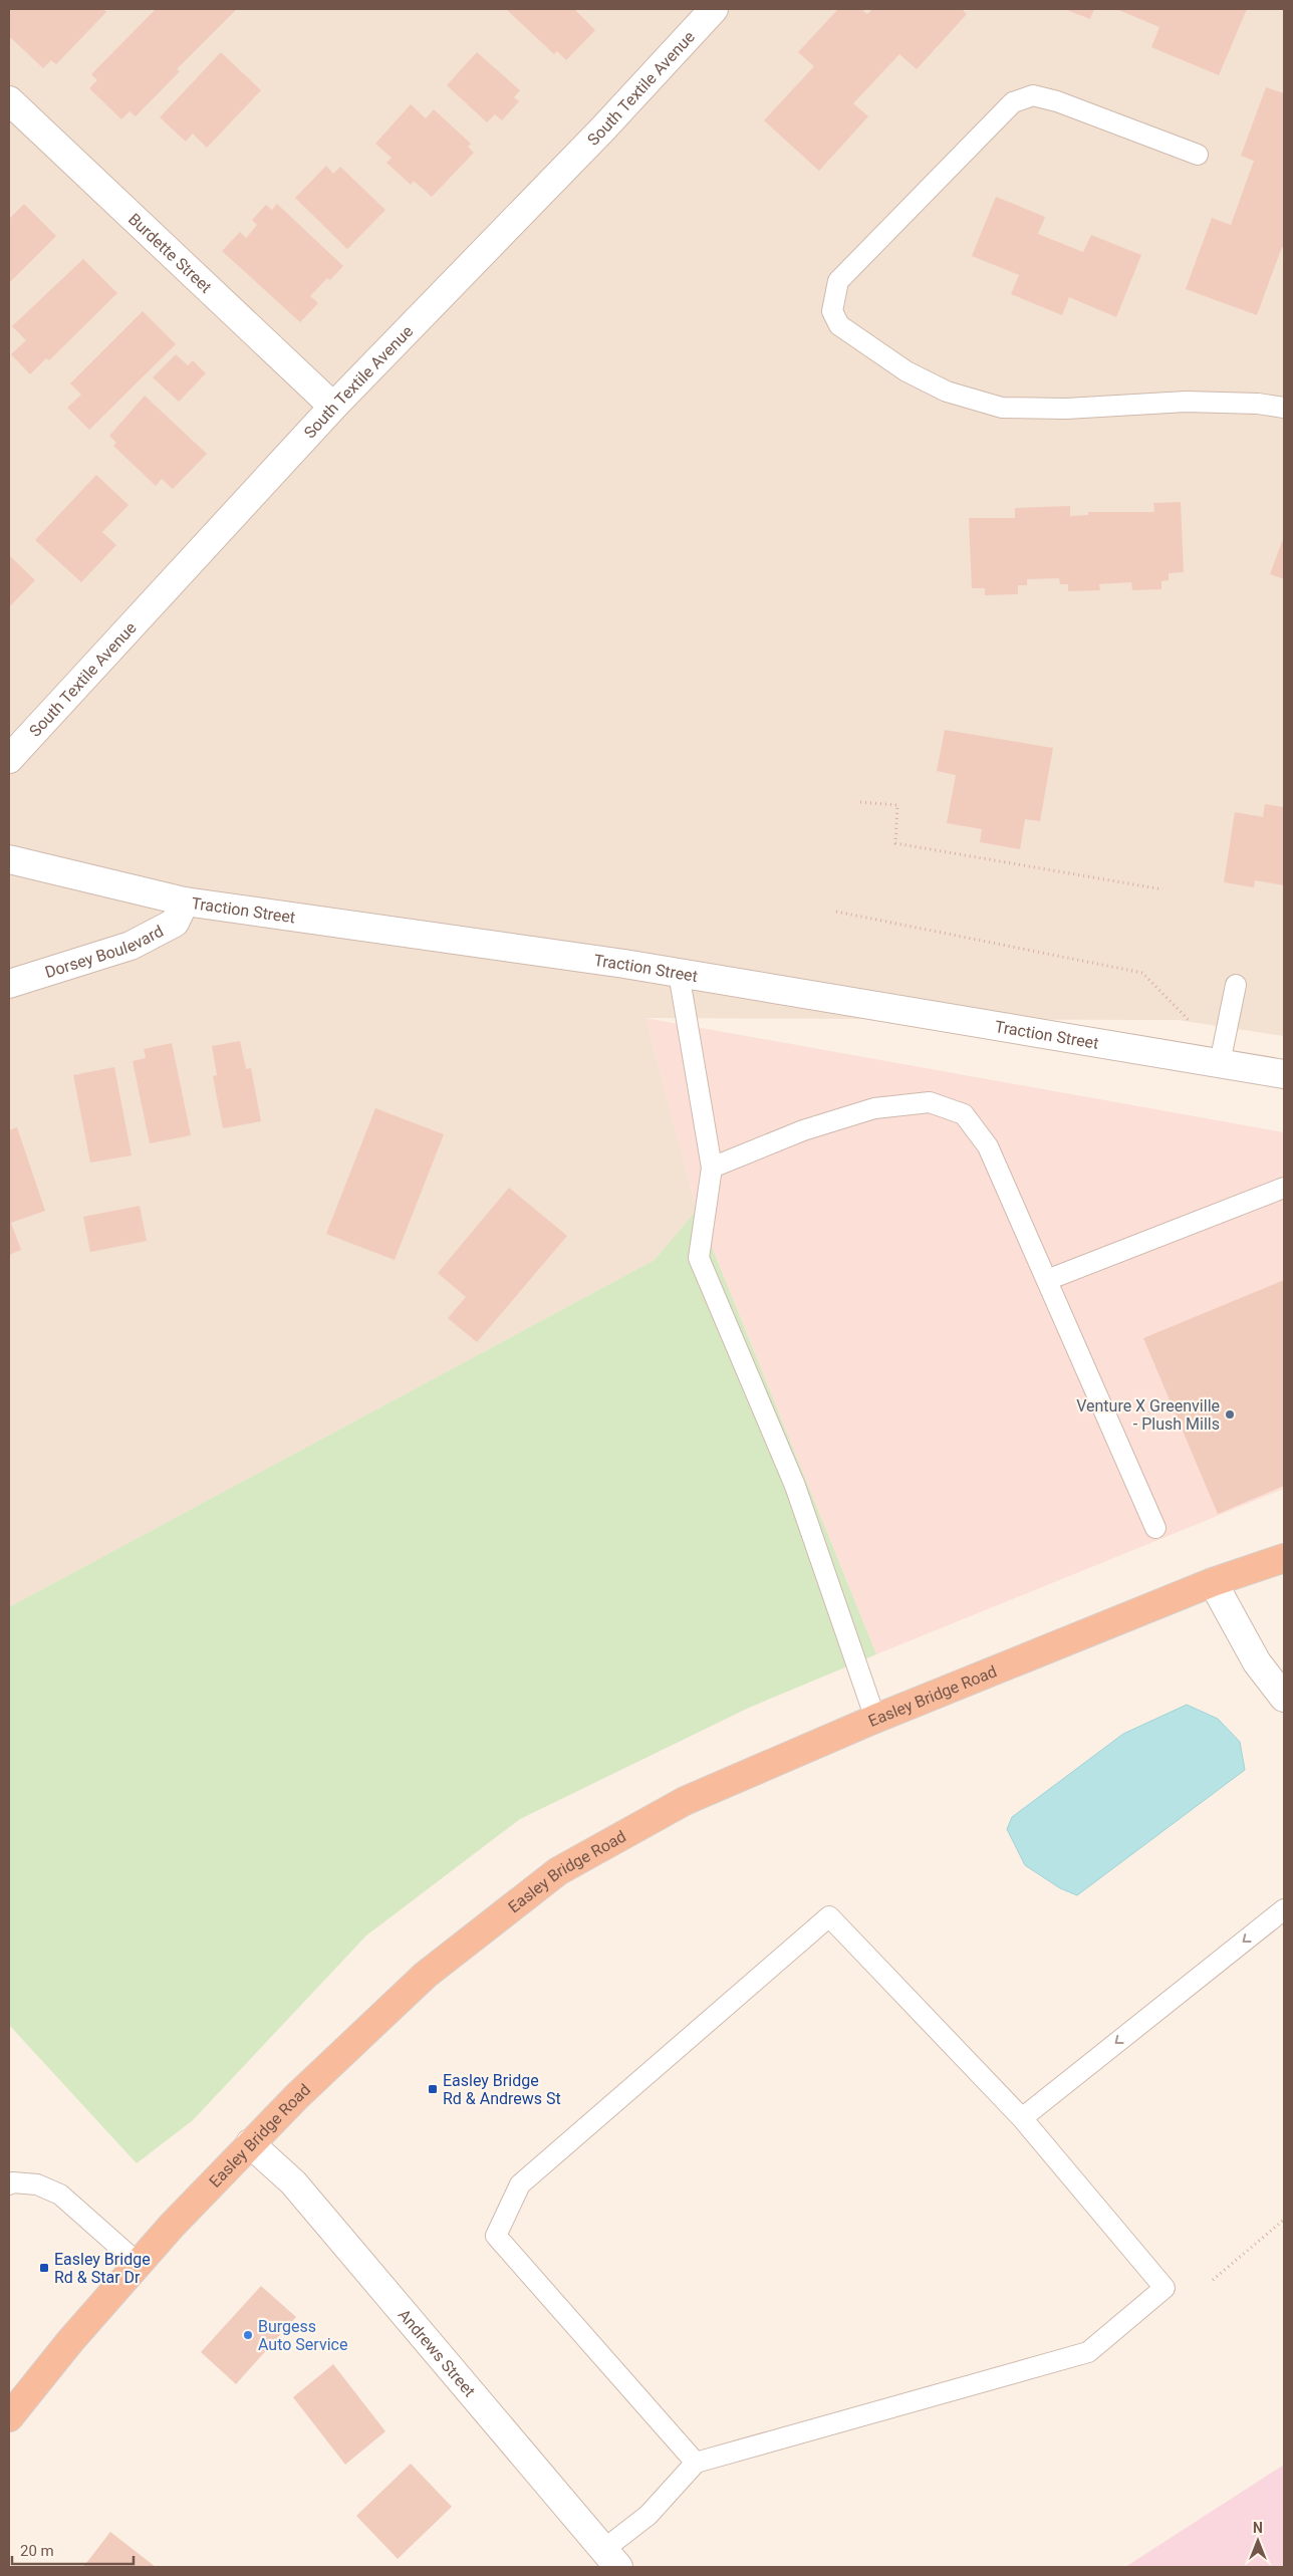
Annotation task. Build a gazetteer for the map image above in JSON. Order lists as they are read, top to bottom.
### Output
{
  "streets": {
    "highway": ["Easley Bridge Road"],
    "street": [
      "South Textile Avenue",
      "Burdette Street",
      "Traction Street",
      "Dorsey Boulevard",
      "Andrews Street"
    ]
  },
  "crossings": [
    ["South Textile Avenue", "Burdette Street"],
    ["Traction Street", "Dorsey Boulevard"],
    ["Easley Bridge Road", "Andrews Street"]
  ],
  "places": {
    "other": ["Venture X Greenville - Plush Mills", "Burgess Auto Service"],
    "transit": ["Easley Bridge Rd & Andrews St", "Easley Bridge Rd & Star Dr"]
  },
  "scale_bar": "20 m",
  "north": "top"
}
